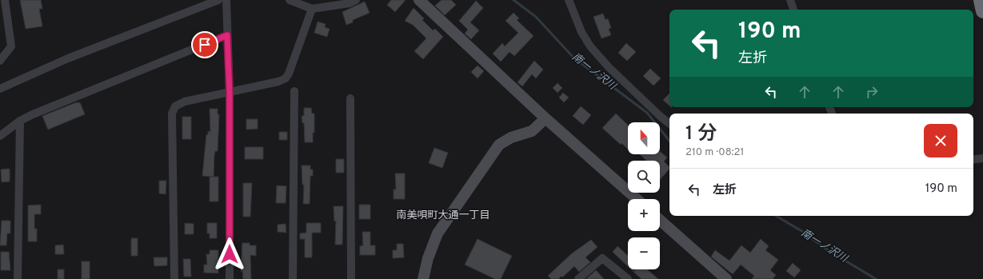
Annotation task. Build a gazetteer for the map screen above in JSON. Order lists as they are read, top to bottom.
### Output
{
  "districts": ["南美唄町大通一丁目"],
  "water": ["南一ノ沢川"],
  "north": "top",
  "page": {
    "turn": ["190 m", "左折"],
    "heading": ["1 分", "210 m · 08:21"],
    "map_buttons": ["+", "−"],
    "list": [
      {
        "name": "左折",
        "value": "190 m"
      }
    ]
  }
}
